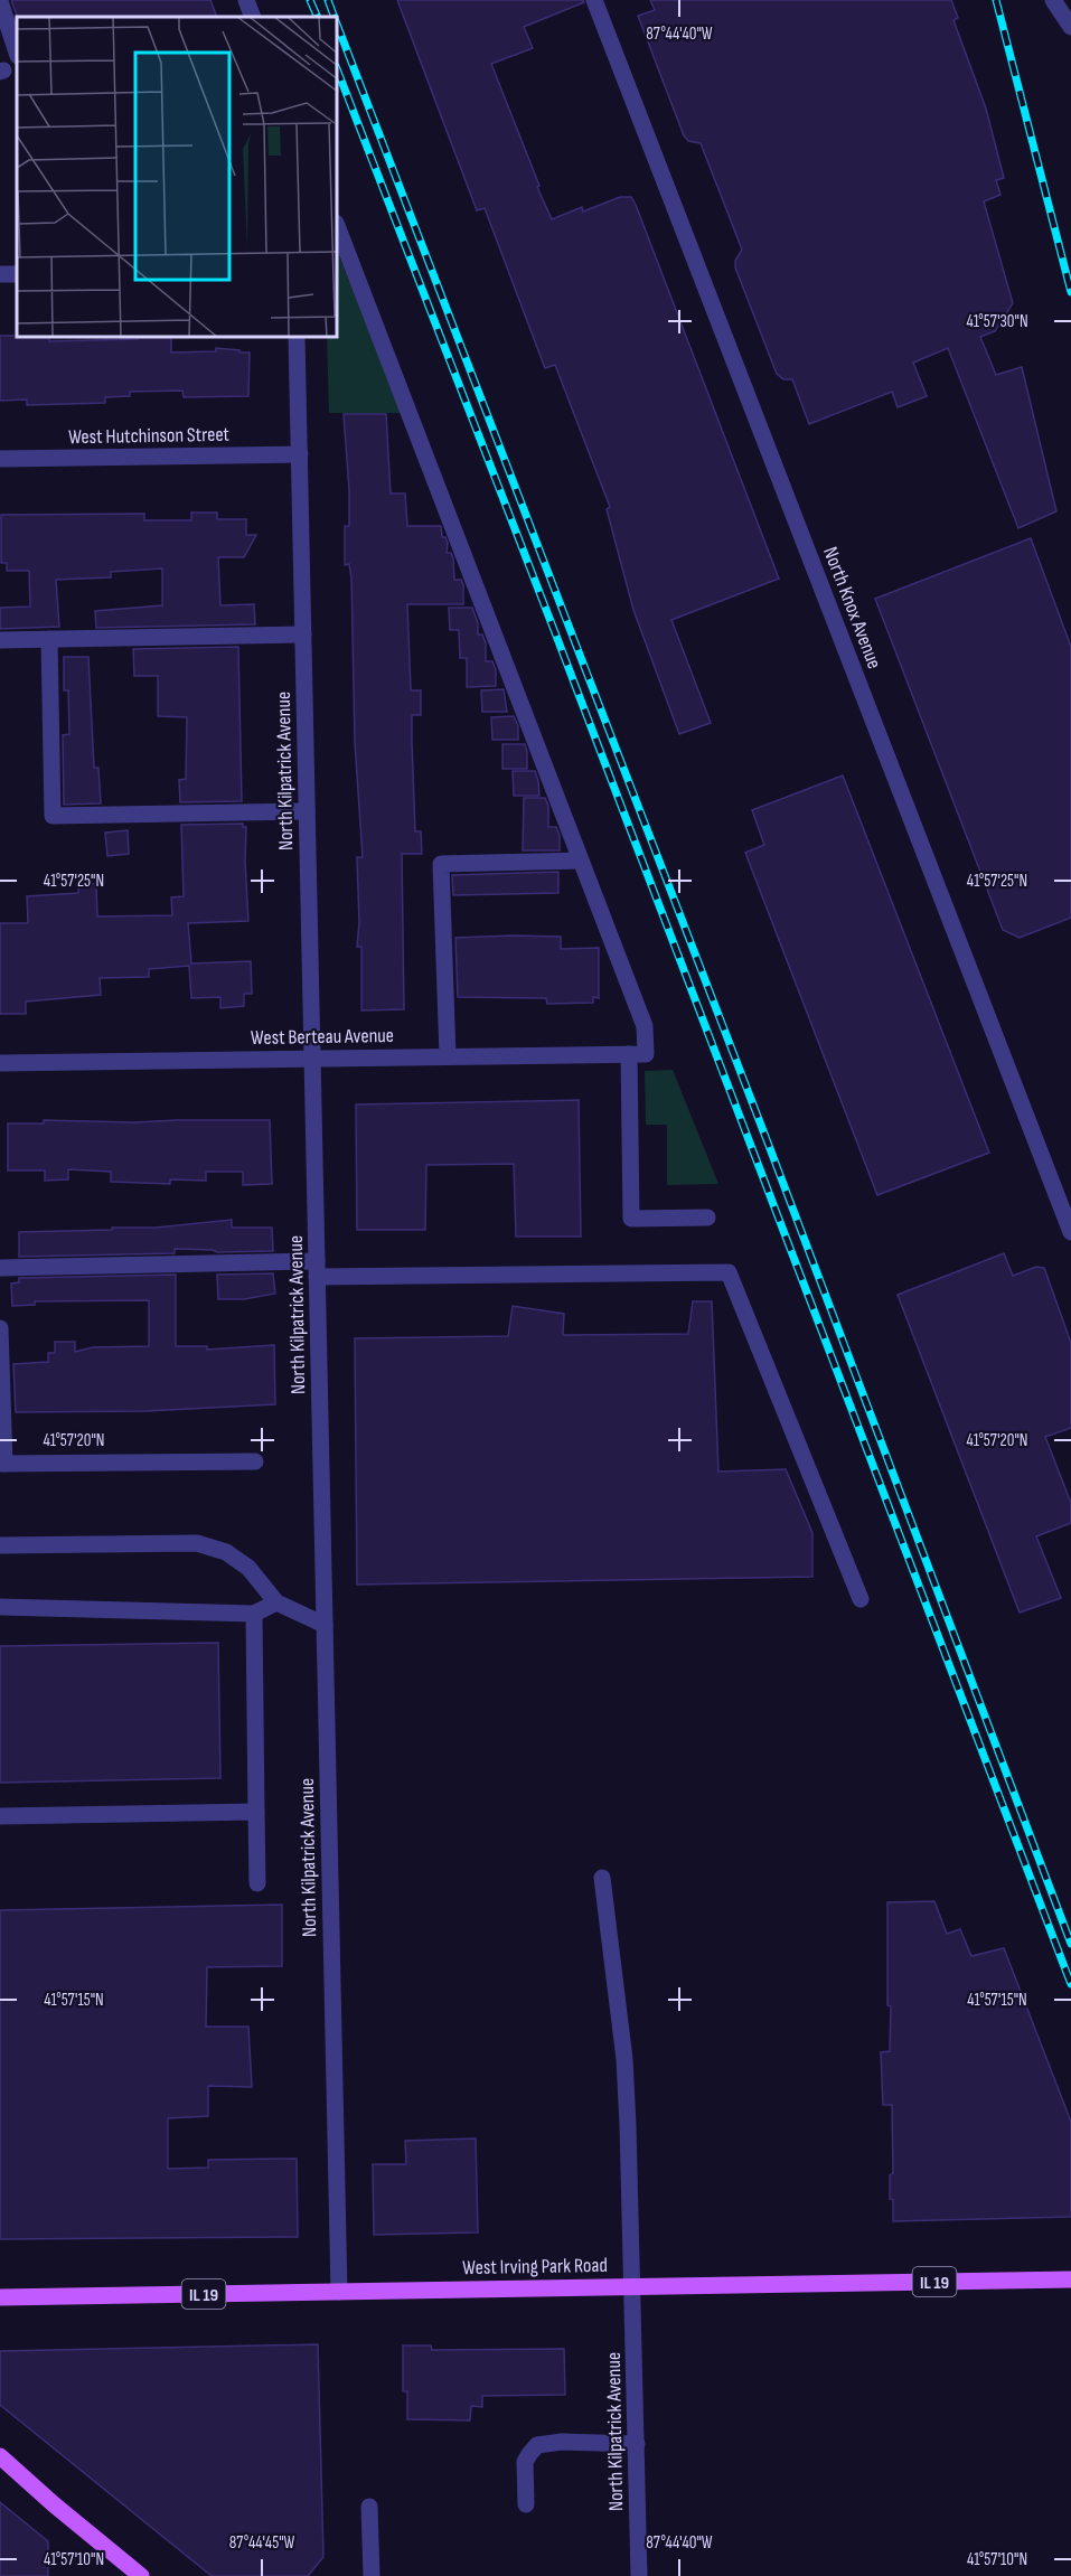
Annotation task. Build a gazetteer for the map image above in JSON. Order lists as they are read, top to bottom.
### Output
{
  "streets": {
    "main road": ["West Irving Park Road", "IL 19"],
    "street": [
      "West Hutchinson Street",
      "North Knox Avenue",
      "North Kilpatrick Avenue",
      "West Berteau Avenue"
    ]
  },
  "crossings": [
    ["West Hutchinson Street", "North Kilpatrick Avenue"],
    ["North Kilpatrick Avenue", "West Berteau Avenue"],
    ["North Kilpatrick Avenue", "West Irving Park Road"]
  ],
  "coordinates": [
    "87°44'40\"W",
    "41°57'30\"N",
    "41°57'25\"N",
    "41°57'20\"N",
    "41°57'15\"N",
    "87°44'45\"W",
    "41°57'10\"N"
  ]
}
